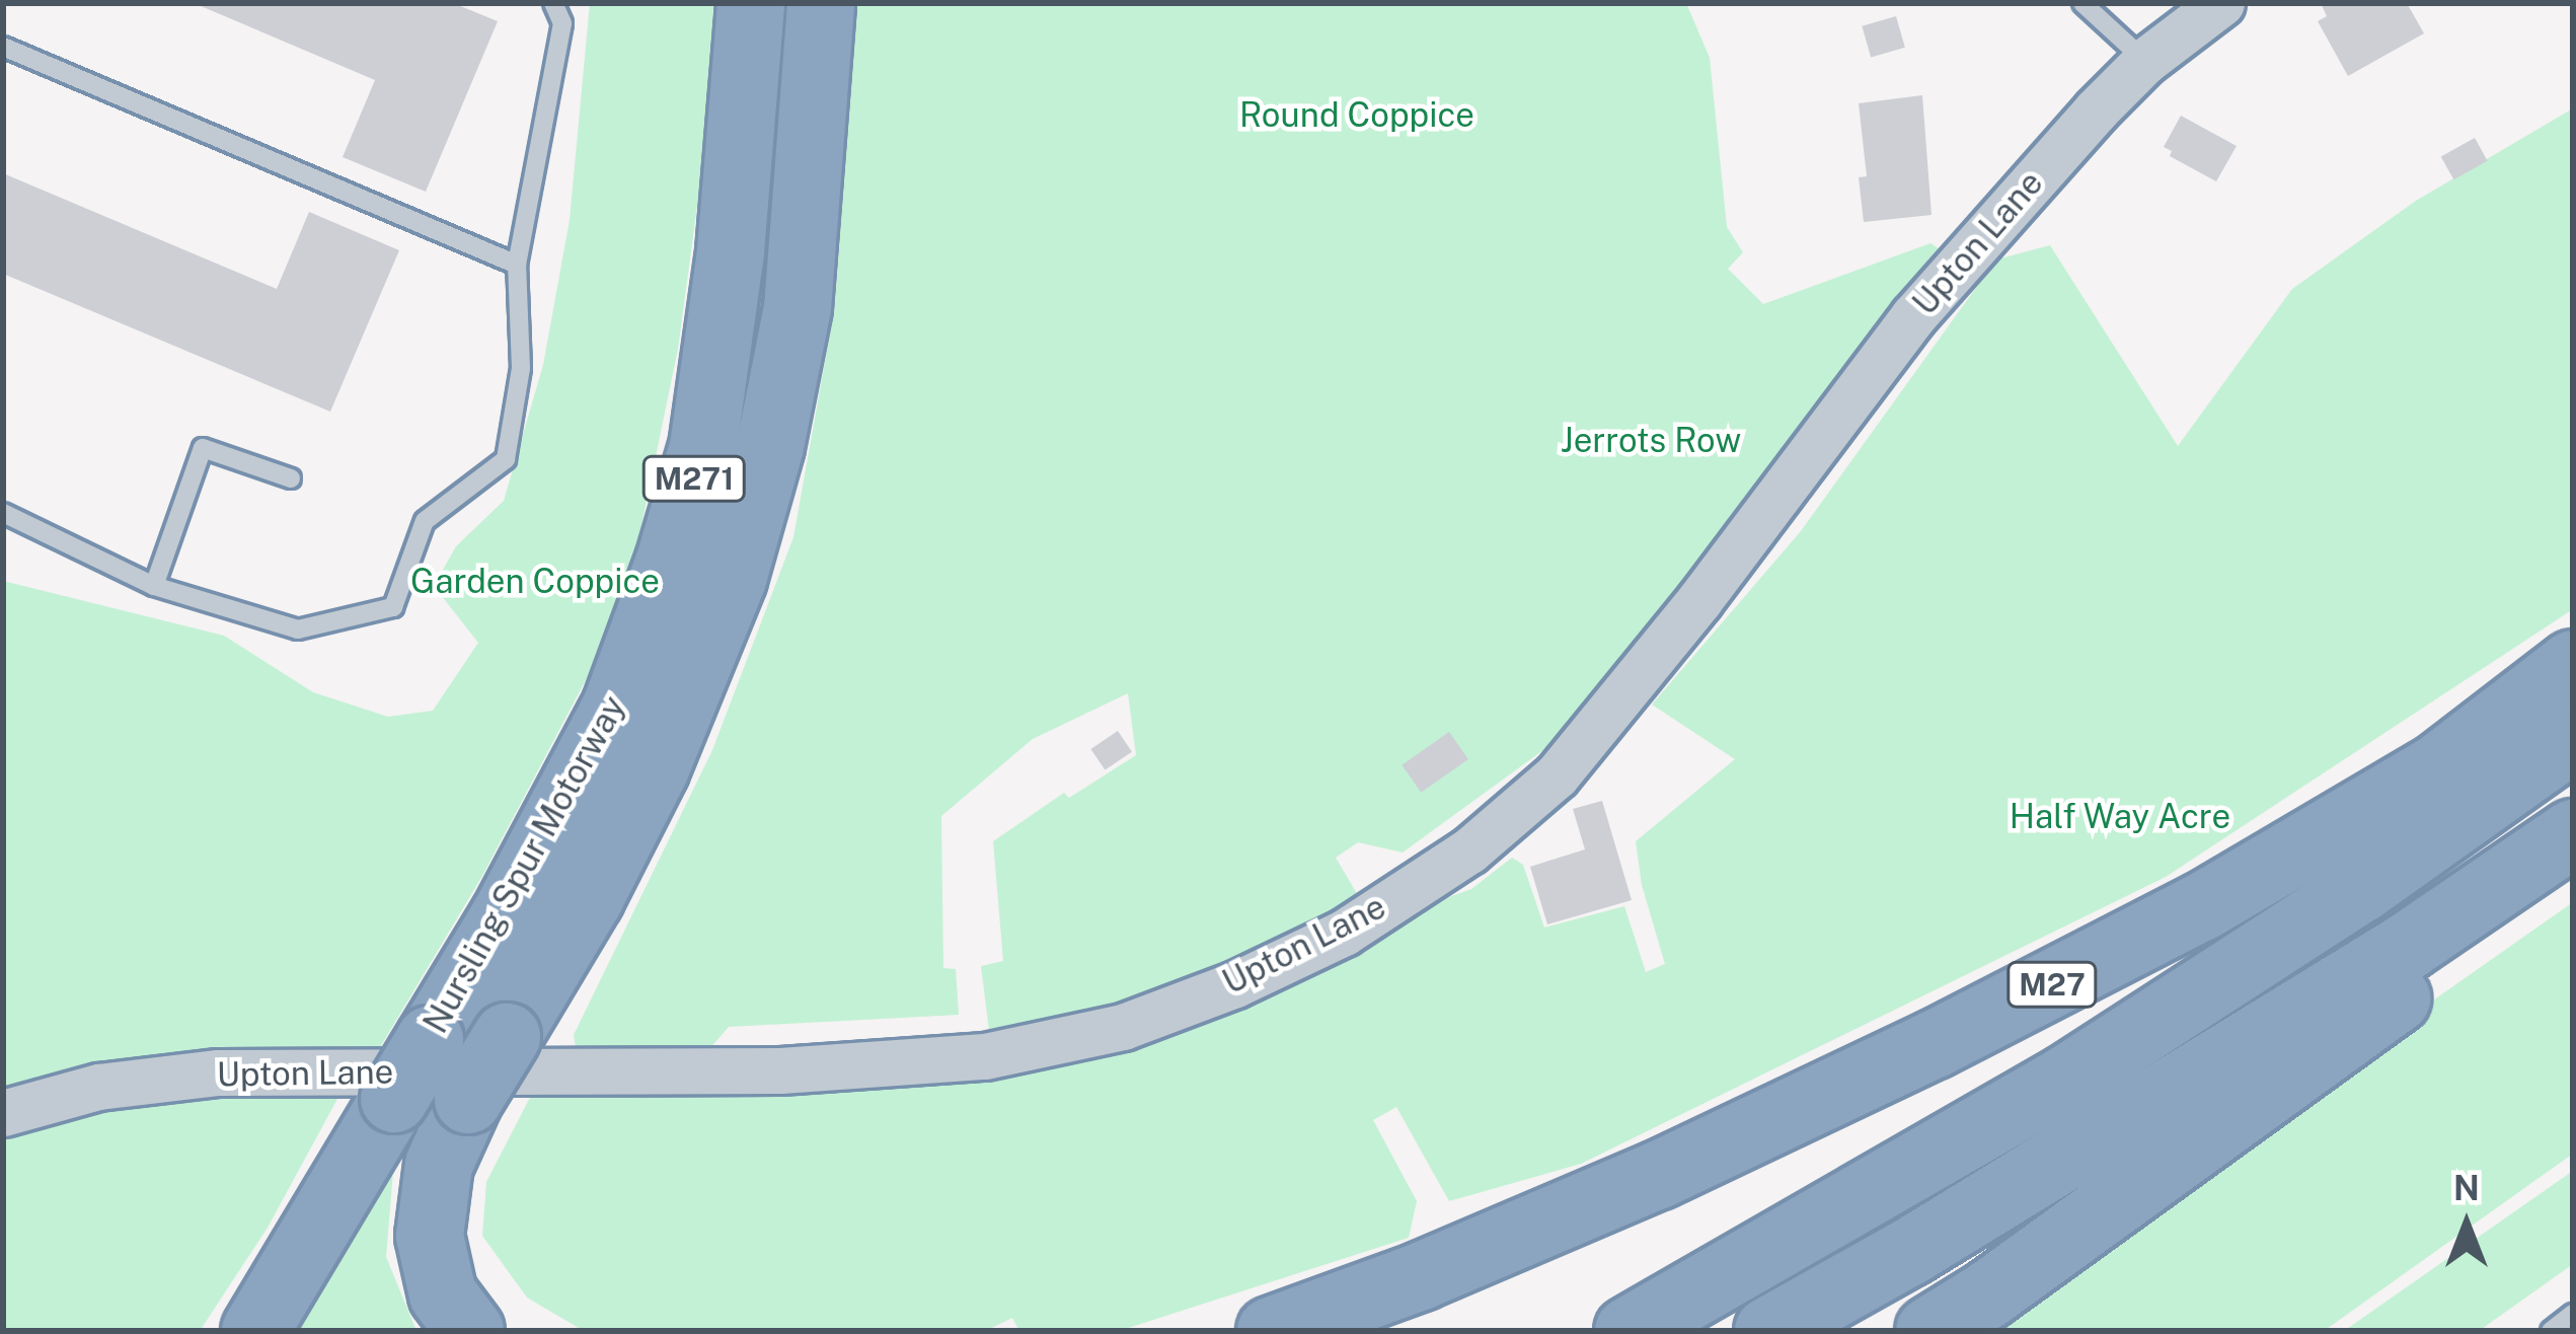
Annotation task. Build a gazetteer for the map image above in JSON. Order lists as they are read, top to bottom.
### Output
{
  "streets": {
    "highway": ["M271", "Nursling Spur Motorway", "M27"],
    "street": ["Upton Lane"]
  },
  "parks": [
    "Round Coppice",
    "Jerrots Row",
    "Garden Coppice",
    "Half Way Acre"
  ],
  "north": "top"
}
